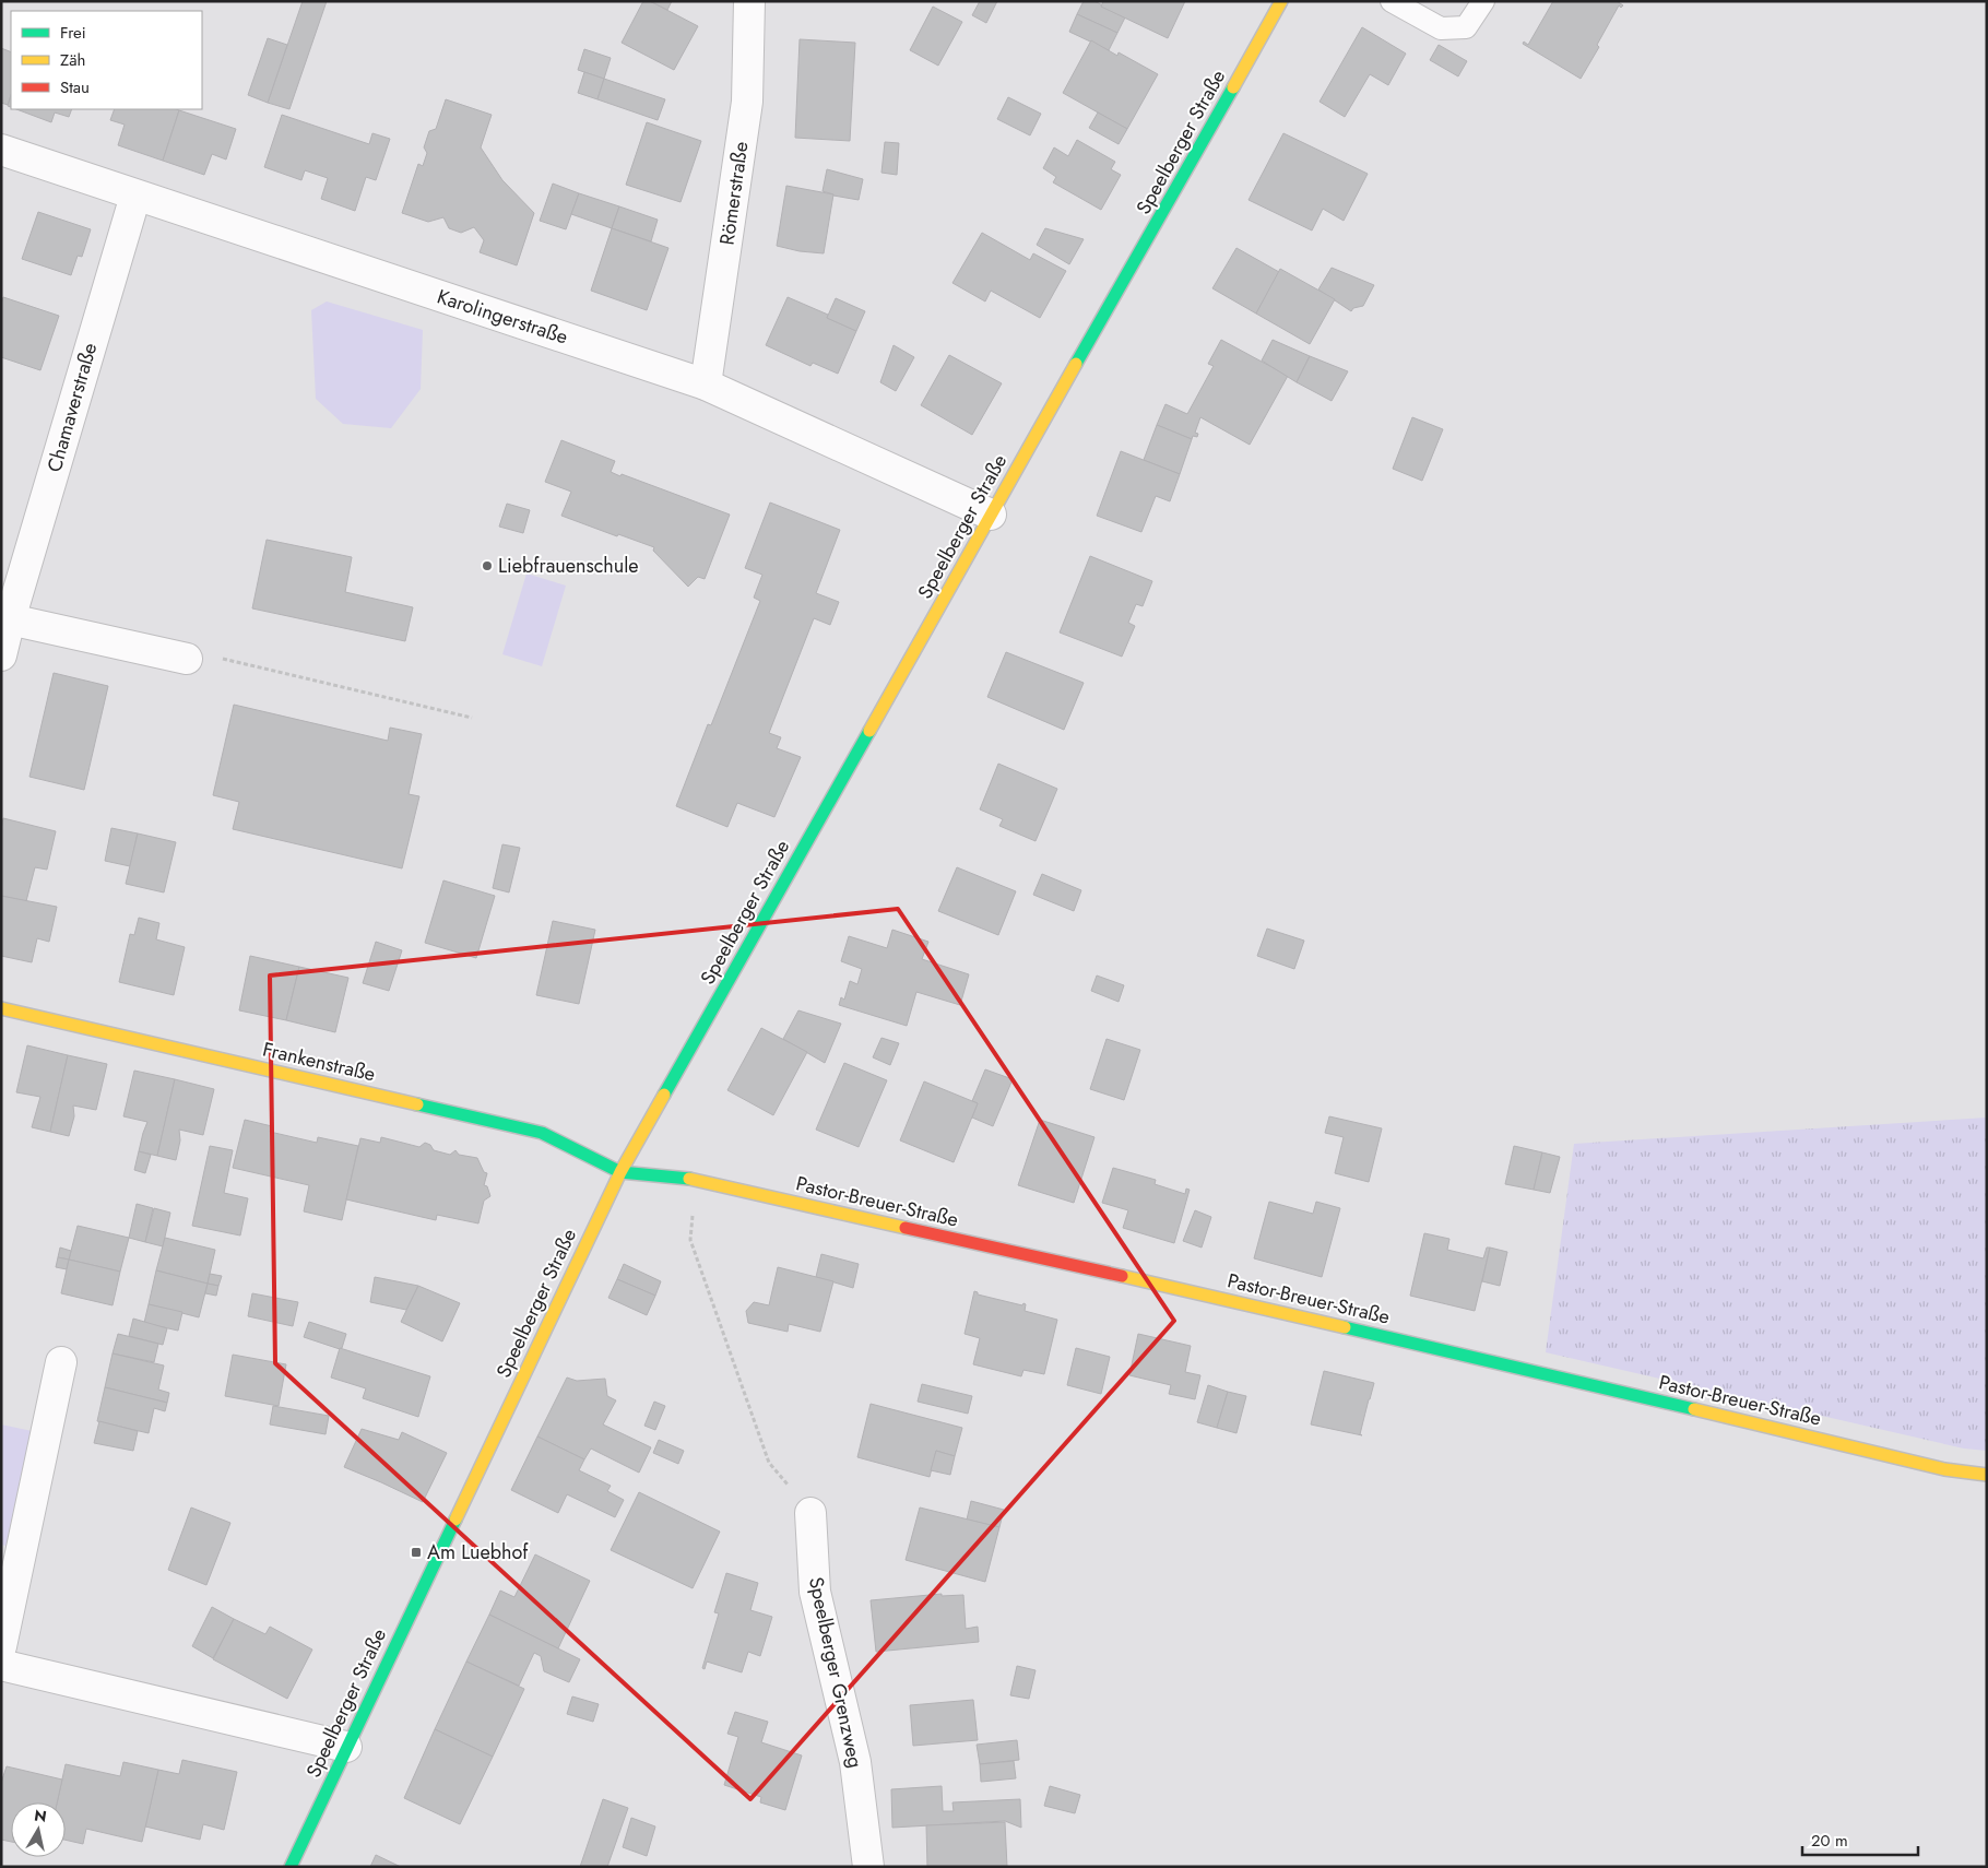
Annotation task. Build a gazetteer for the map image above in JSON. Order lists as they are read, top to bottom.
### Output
{
  "streets": {
    "street": [
      "Speelberger Straße",
      "Römerstraße",
      "Karolingerstraße",
      "Chamaverstraße",
      "Frankenstraße",
      "Pastor-Breuer-Straße",
      "Speelberger Grenzweg"
    ]
  },
  "crossings": [
    ["Speelberger Straße", "Karolingerstraße"],
    ["Speelberger Straße", "Frankenstraße"],
    ["Speelberger Straße", "Pastor-Breuer-Straße"],
    ["Römerstraße", "Karolingerstraße"],
    ["Karolingerstraße", "Chamaverstraße"],
    ["Frankenstraße", "Pastor-Breuer-Straße"]
  ],
  "places": {
    "other": ["Liebfrauenschule"],
    "transit": ["Am Luebhof"]
  },
  "legend": ["Frei", "Zäh", "Stau"],
  "scale_bar": "20 m",
  "north": "top"
}
